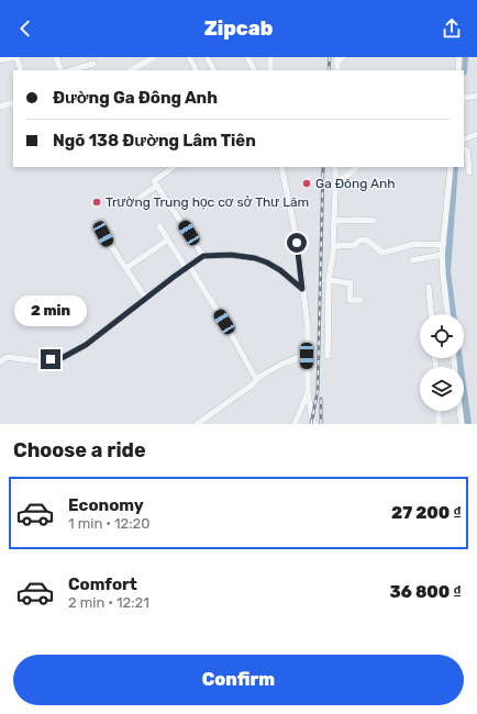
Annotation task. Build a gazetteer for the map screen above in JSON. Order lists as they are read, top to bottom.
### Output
{
  "places": ["Ga Đông Anh", "Trường Trung học cơ sở Thư Lâm"],
  "page": {
    "header": "Zipcab",
    "banner": ["Đường Ga Đông Anh", "Ngõ 138 Đường Lâm Tiên"],
    "bubble": "2 min",
    "heading": "Choose a ride",
    "list": [
      {
        "name": "Economy",
        "note": "1 min · 12:20",
        "value": "27 200 ₫"
      },
      {
        "name": "Comfort",
        "note": "2 min · 12:21",
        "value": "36 800 ₫"
      }
    ],
    "buttons": "Confirm"
  }
}
